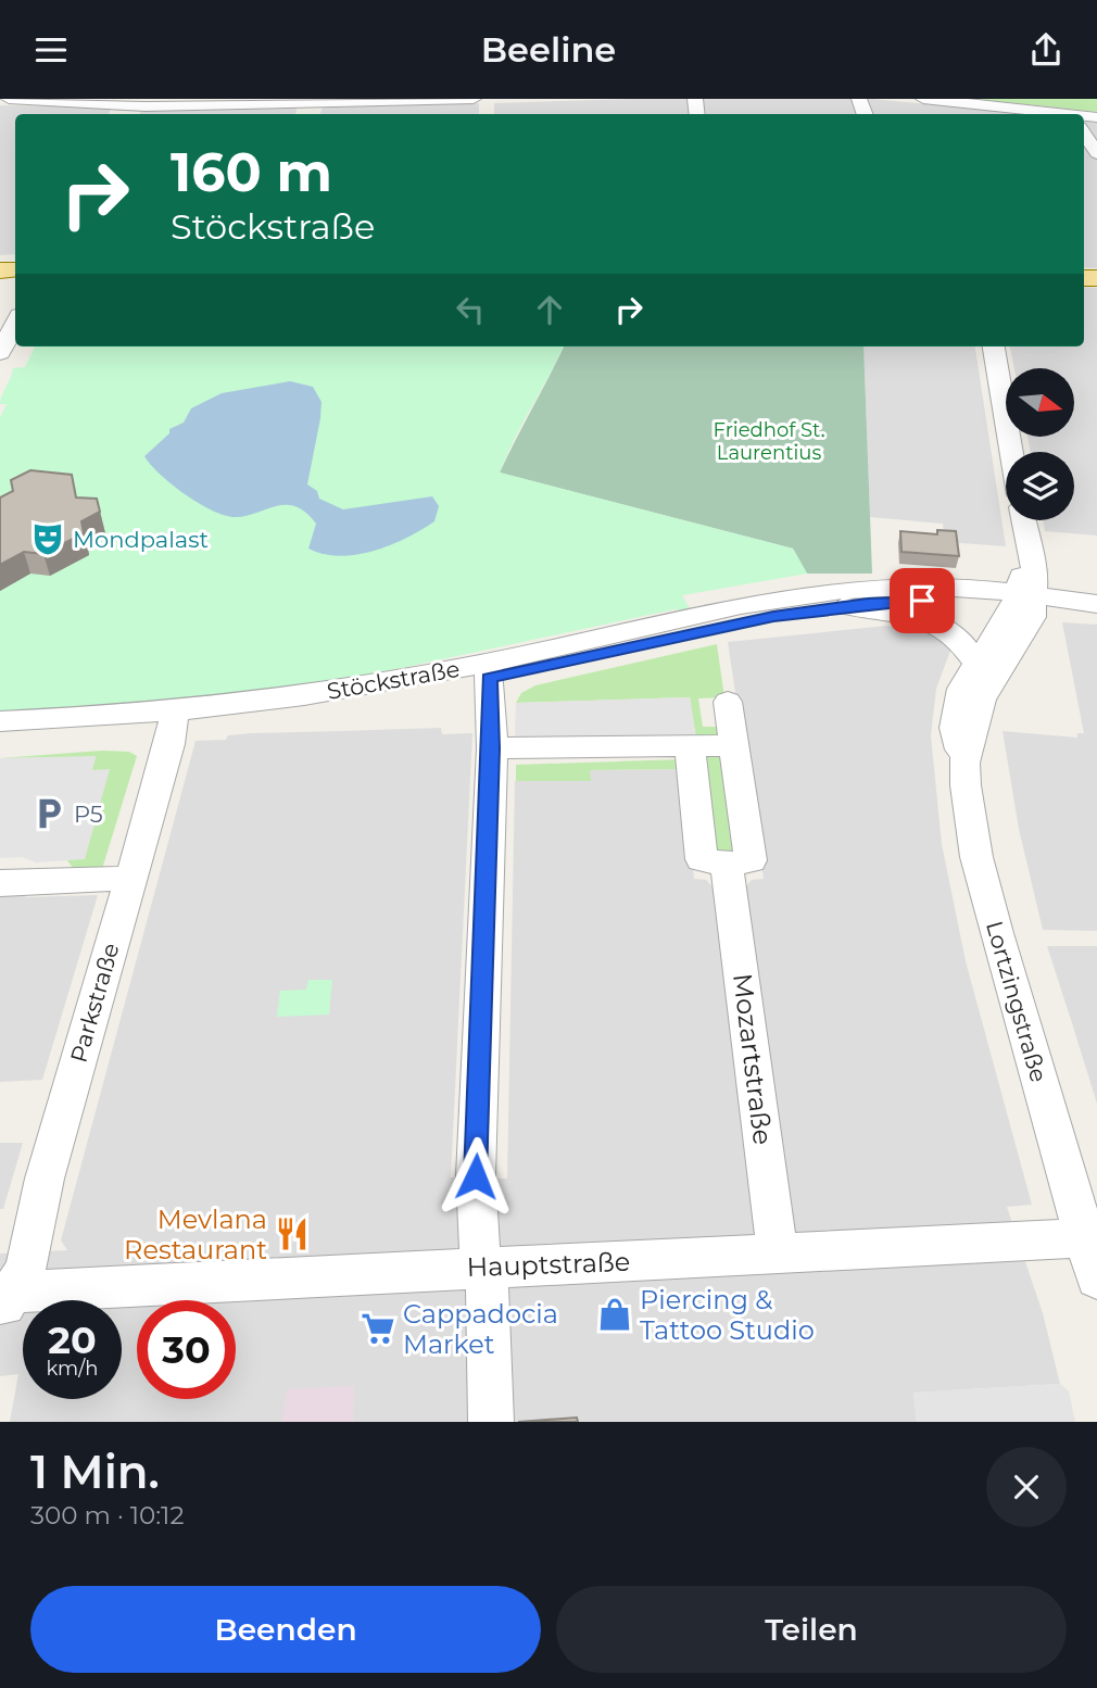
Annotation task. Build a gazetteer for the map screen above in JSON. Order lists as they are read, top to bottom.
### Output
{
  "streets": {
    "street": [
      "Stöckstraße",
      "Lortzingstraße",
      "Parkstraße",
      "Mozartstraße",
      "Hauptstraße"
    ]
  },
  "crossings": [
    ["Stöckstraße", "Lortzingstraße"],
    ["Stöckstraße", "Parkstraße"],
    ["Lortzingstraße", "Hauptstraße"],
    ["Parkstraße", "Hauptstraße"],
    ["Mozartstraße", "Hauptstraße"]
  ],
  "parks": ["Friedhof St. Laurentius"],
  "places": {
    "theatre": ["Mondpalast"],
    "parking": ["P5"],
    "restaurant": ["Mevlana Restaurant"],
    "shop": ["Piercing & Tattoo Studio"],
    "supermarket": ["Cappadocia Market"]
  },
  "north": "right",
  "page": {
    "header": "Beeline",
    "turn": ["160 m", "Stöckstraße"],
    "speed": "20 km/h",
    "limit": "30",
    "heading": ["1 Min.", "300 m · 10:12"],
    "buttons": ["Beenden", "Teilen"]
  }
}
